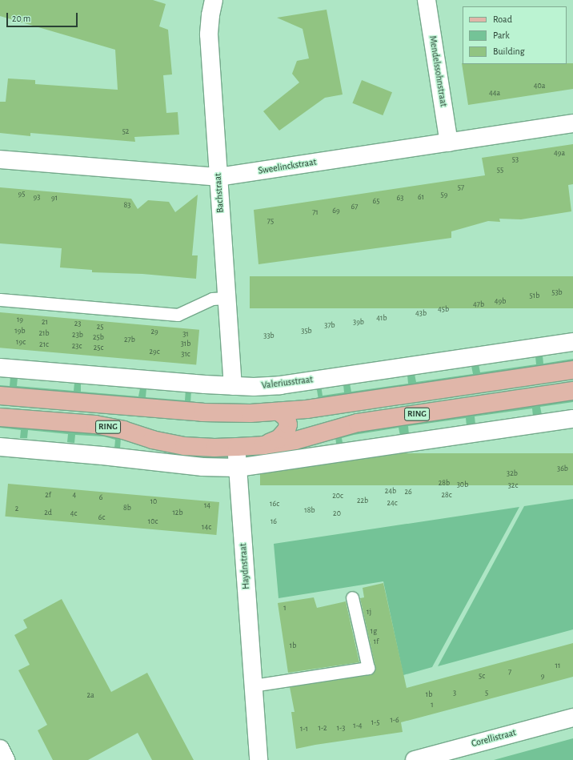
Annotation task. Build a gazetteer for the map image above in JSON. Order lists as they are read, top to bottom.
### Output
{
  "streets": {
    "main road": ["RING"],
    "street": [
      "Mendelssohnstraat",
      "Sweelinckstraat",
      "Bachstraat",
      "Valeriusstraat",
      "Haydnstraat",
      "Corellistraat"
    ]
  },
  "crossings": [
    ["Mendelssohnstraat", "Sweelinckstraat"],
    ["Sweelinckstraat", "Bachstraat"],
    ["Bachstraat", "Valeriusstraat"],
    ["RING", "Haydnstraat"]
  ],
  "house_numbers": [
    "40a",
    "44a",
    "52",
    "49a",
    "53",
    "55",
    "57",
    "95",
    "59",
    "93",
    "61",
    "91",
    "63",
    "65",
    "83",
    "67",
    "69",
    "71",
    "75",
    "53b",
    "51b",
    "49b",
    "47b",
    "45b",
    "43b",
    "41b",
    "19",
    "21",
    "39b",
    "23",
    "37b",
    "25",
    "19b",
    "35b",
    "29",
    "21b",
    "31",
    "23b",
    "33b",
    "25b",
    "27b",
    "19c",
    "31b",
    "21c",
    "23c",
    "25c",
    "29c",
    "31c",
    "36b",
    "32b",
    "28b",
    "30b",
    "32c",
    "24b",
    "26",
    "2f",
    "4",
    "28c",
    "20c",
    "6",
    "22b",
    "10",
    "24c",
    "16c",
    "14",
    "8b",
    "2",
    "18b",
    "2d",
    "12b",
    "4c",
    "20",
    "6c",
    "10c",
    "16",
    "14c",
    "1",
    "1j",
    "1g",
    "1f",
    "1b",
    "11",
    "7",
    "5c",
    "9",
    "3",
    "5",
    "1b",
    "2a",
    "1",
    "1-6",
    "1-5",
    "1-4",
    "1-2",
    "1-3",
    "1-1"
  ],
  "legend": ["Road", "Park", "Building"],
  "scale_bar": "20 m"
}
